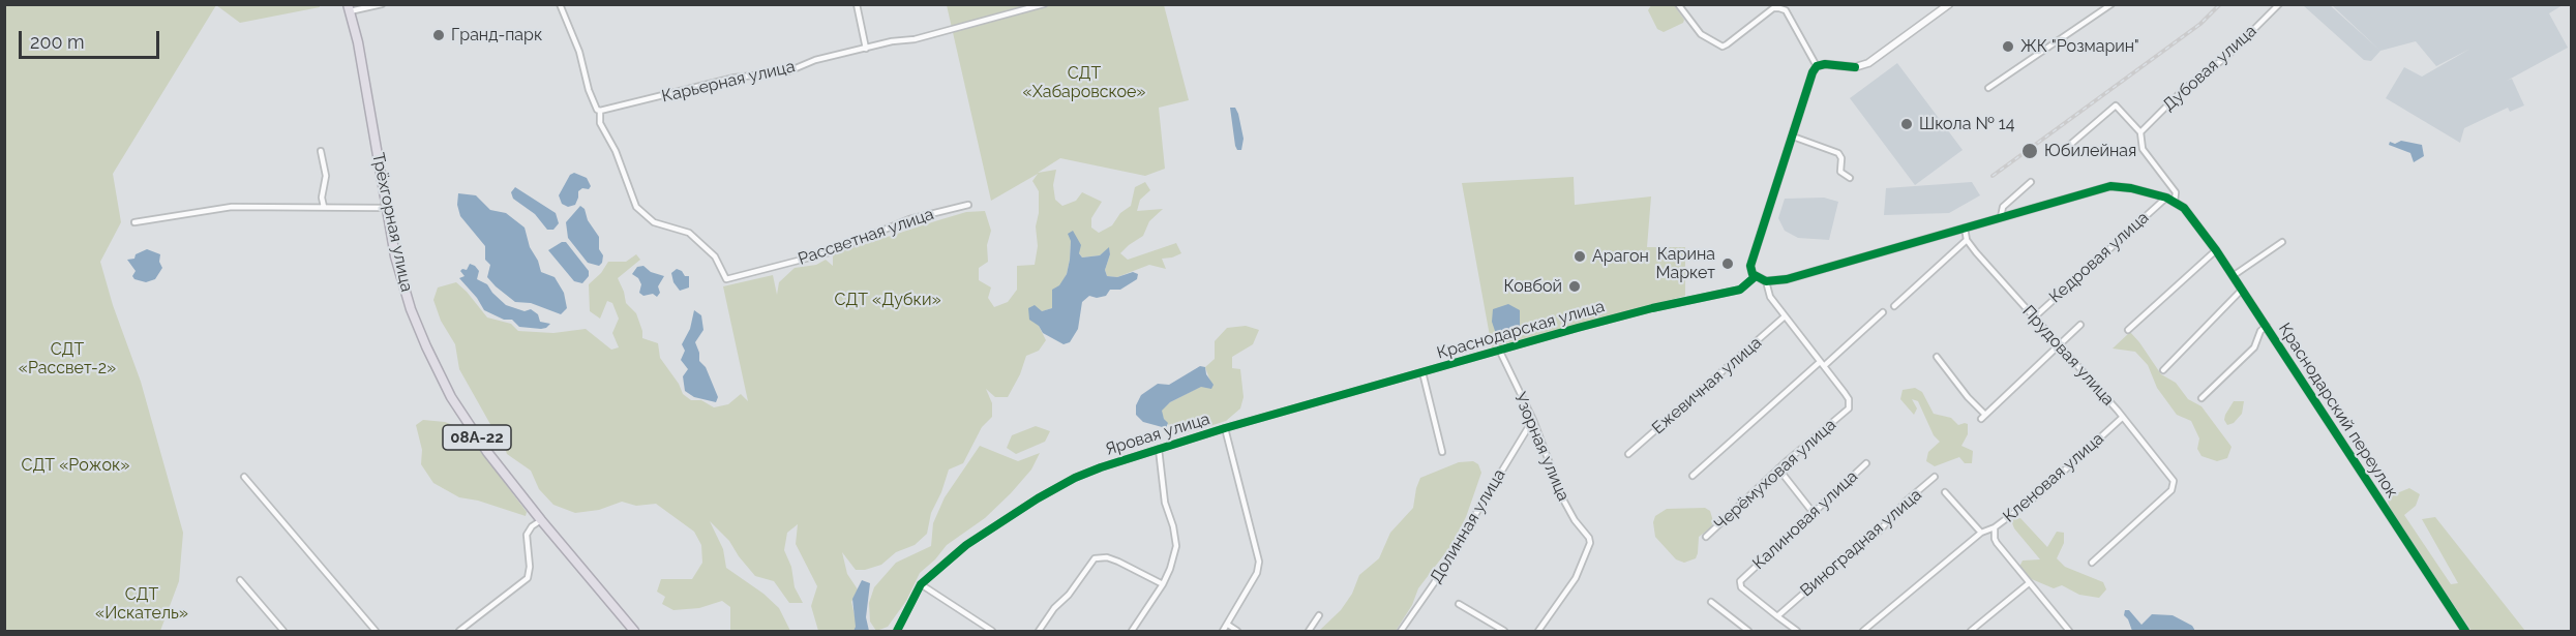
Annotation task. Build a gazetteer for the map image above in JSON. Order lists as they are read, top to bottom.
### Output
{
  "streets": {
    "highway": ["Трёхгорная улица", "08А-22"],
    "street": [
      "Дубовая улица",
      "Карьерная улица",
      "Рассветная улица",
      "Кедровая улица",
      "Краснодарская улица",
      "Прудовая улица",
      "Ежевичная улица",
      "Краснодарский переулок",
      "Яровая улица",
      "Узорная улица",
      "Черёмуховая улица",
      "Кленовая улица",
      "Калиновая улица",
      "Долинная улица",
      "Виноградная улица"
    ]
  },
  "crossings": [
    ["Карьерная улица", "Рассветная улица"],
    ["Кедровая улица", "Прудовая улица"],
    ["Кедровая улица", "Краснодарский переулок"],
    ["Краснодарская улица", "Яровая улица"],
    ["Краснодарская улица", "Узорная улица"],
    ["Прудовая улица", "Кленовая улица"],
    ["Узорная улица", "Долинная улица"],
    ["Калиновая улица", "Виноградная улица"]
  ],
  "parks": [
    "СДТ «Хабаровское»",
    "СДТ «Дубки»",
    "СДТ «Рассвет-2»",
    "СДТ «Рожок»",
    "СДТ «Искатель»"
  ],
  "places": [
    "Гранд-парк",
    "ЖК \"Розмарин\"",
    "Школа № 14",
    "Юбилейная",
    "Арагон",
    "Карина Маркет",
    "Ковбой"
  ],
  "scale_bar": "200 m"
}
